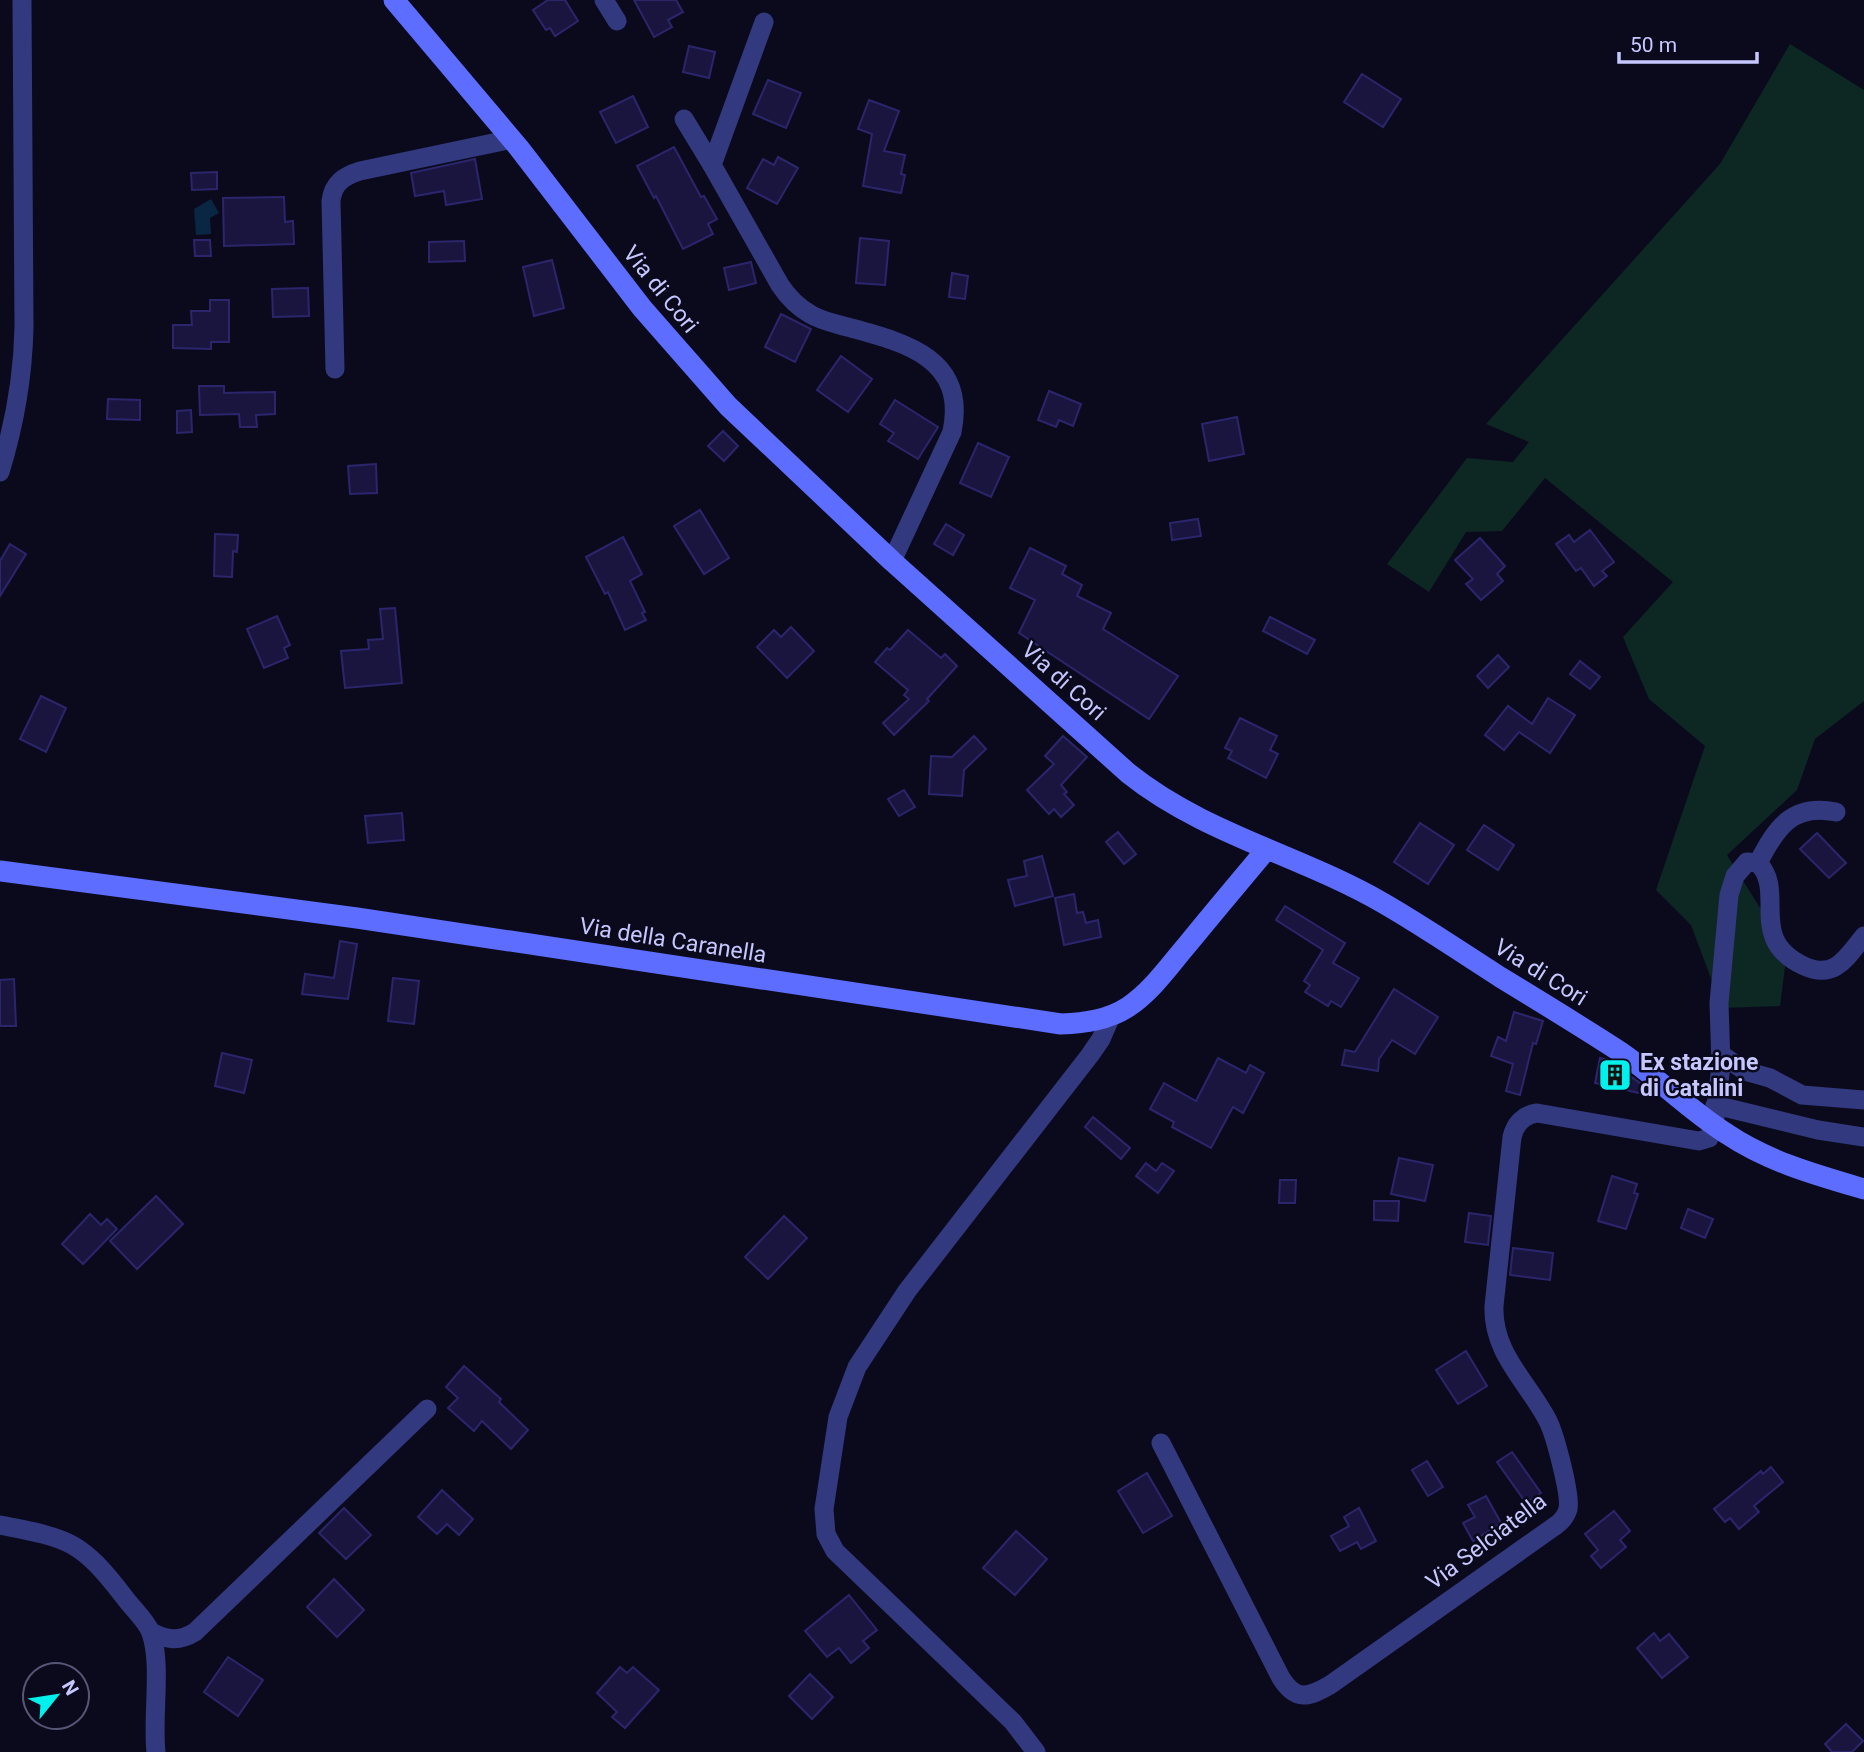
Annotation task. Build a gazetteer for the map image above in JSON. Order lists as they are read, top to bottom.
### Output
{
  "streets": {
    "main road": ["Via di Cori", "Via della Caranella"],
    "street": ["Via Selciatella"]
  },
  "crossings": [
    ["Via di Cori", "Via della Caranella"],
    ["Via di Cori", "Via Selciatella"]
  ],
  "places": {
    "building": ["Ex stazione di Catalini"]
  },
  "scale_bar": "50 m",
  "north": "top right"
}
